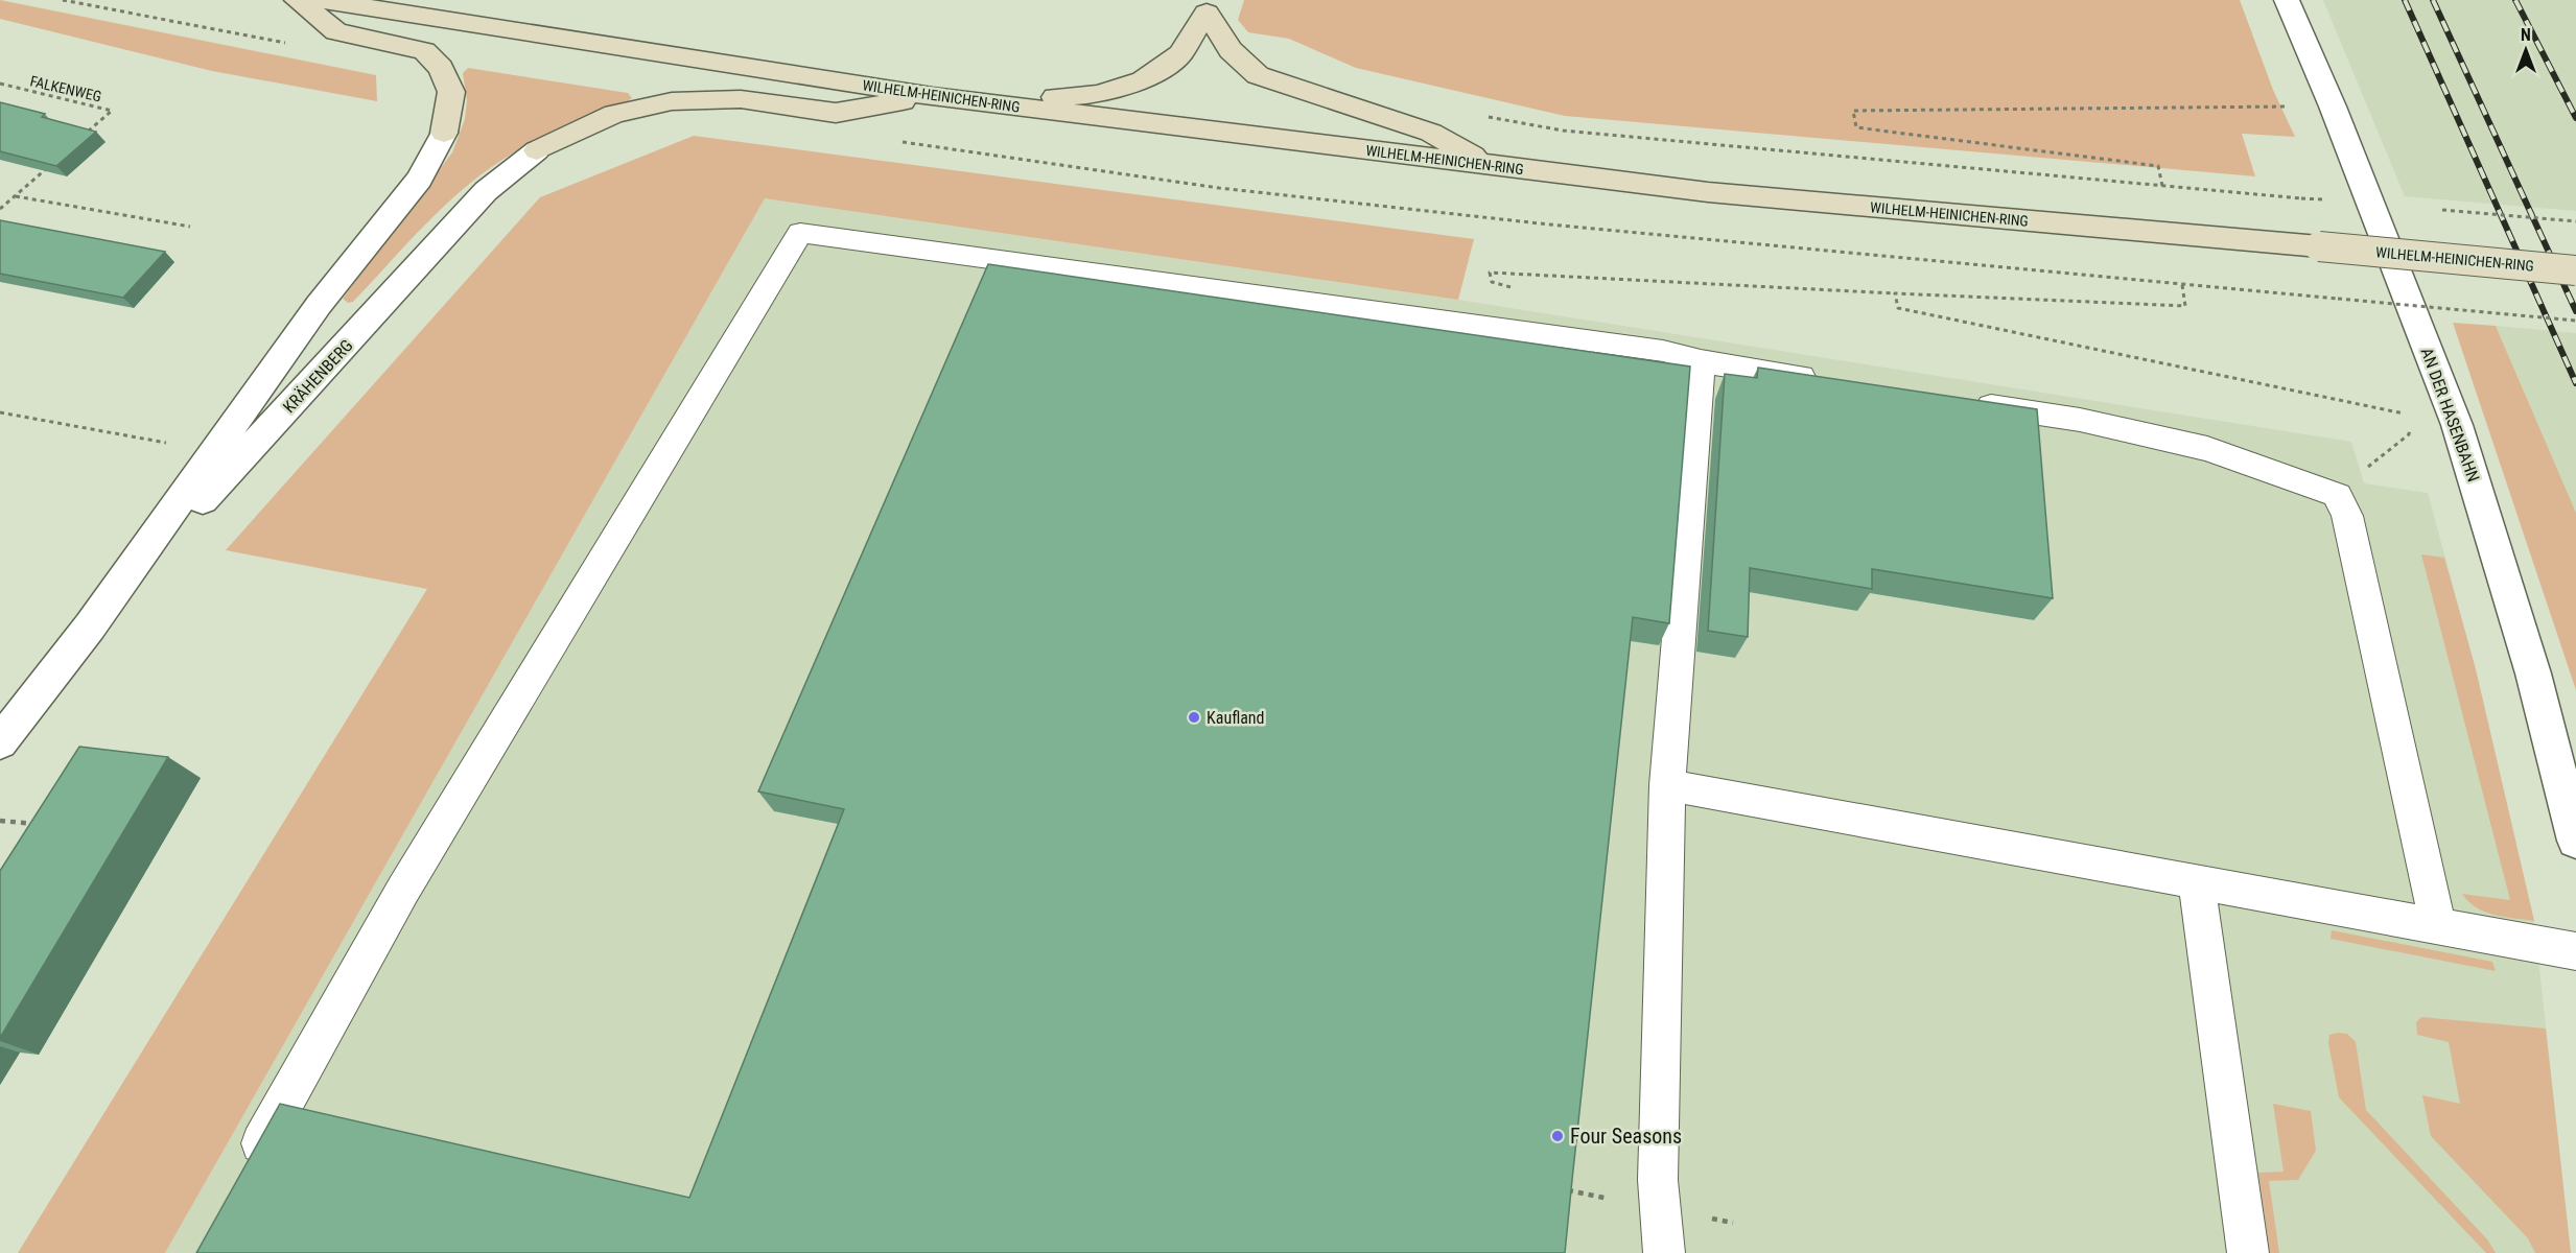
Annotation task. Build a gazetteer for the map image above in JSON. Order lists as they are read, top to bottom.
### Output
{
  "streets": {
    "main road": ["WILHELM-HEINICHEN-RING"],
    "street": ["KRÄHENBERG", "AN DER HASENBAHN"],
    "path": ["FALKENWEG"]
  },
  "places": ["Kaufland", "Four Seasons"],
  "north": "top"
}
